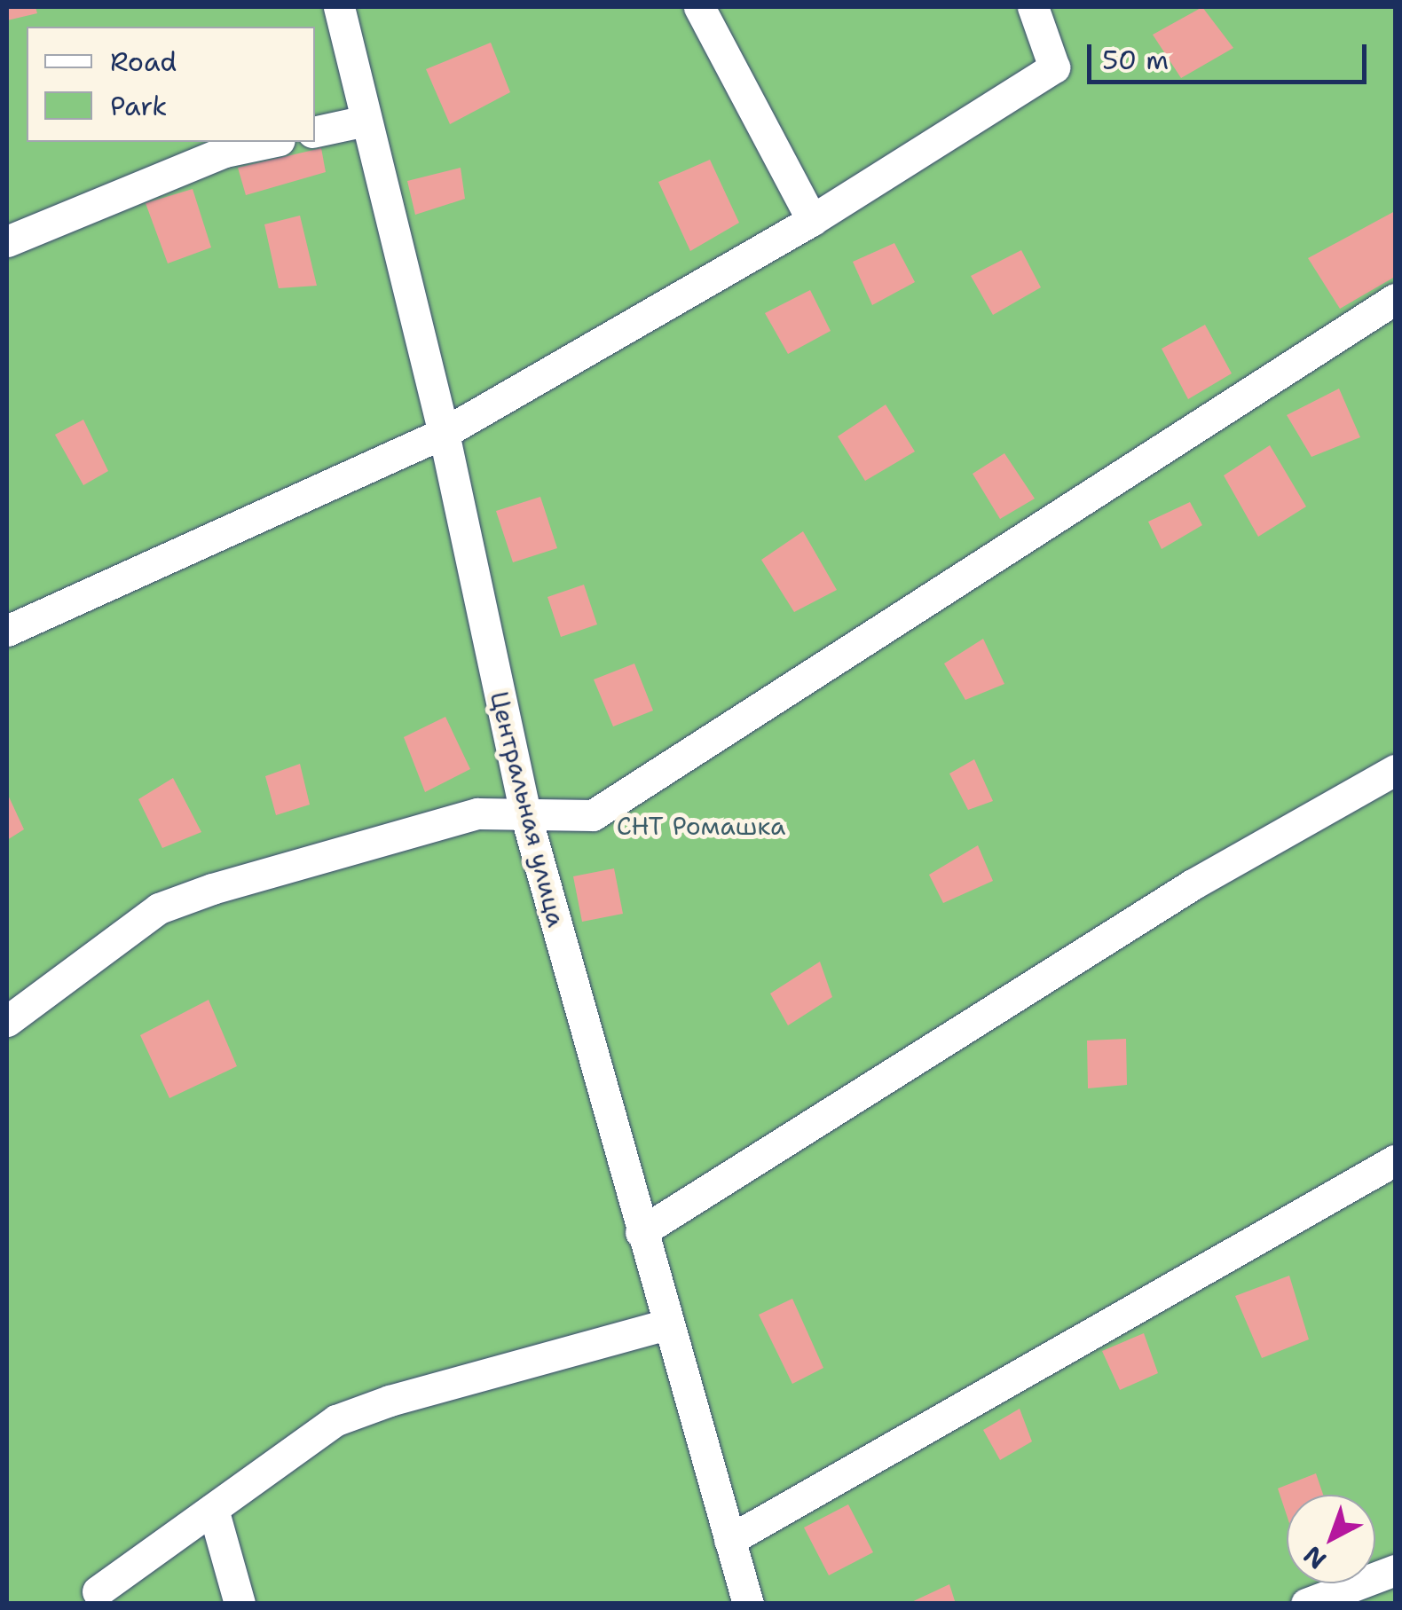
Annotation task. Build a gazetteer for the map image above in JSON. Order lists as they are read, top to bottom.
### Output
{
  "streets": {
    "street": ["Центральная улица"]
  },
  "parks": ["СНТ Ромашка"],
  "legend": ["Road", "Park"],
  "scale_bar": "50 m",
  "north": "bottom left"
}
